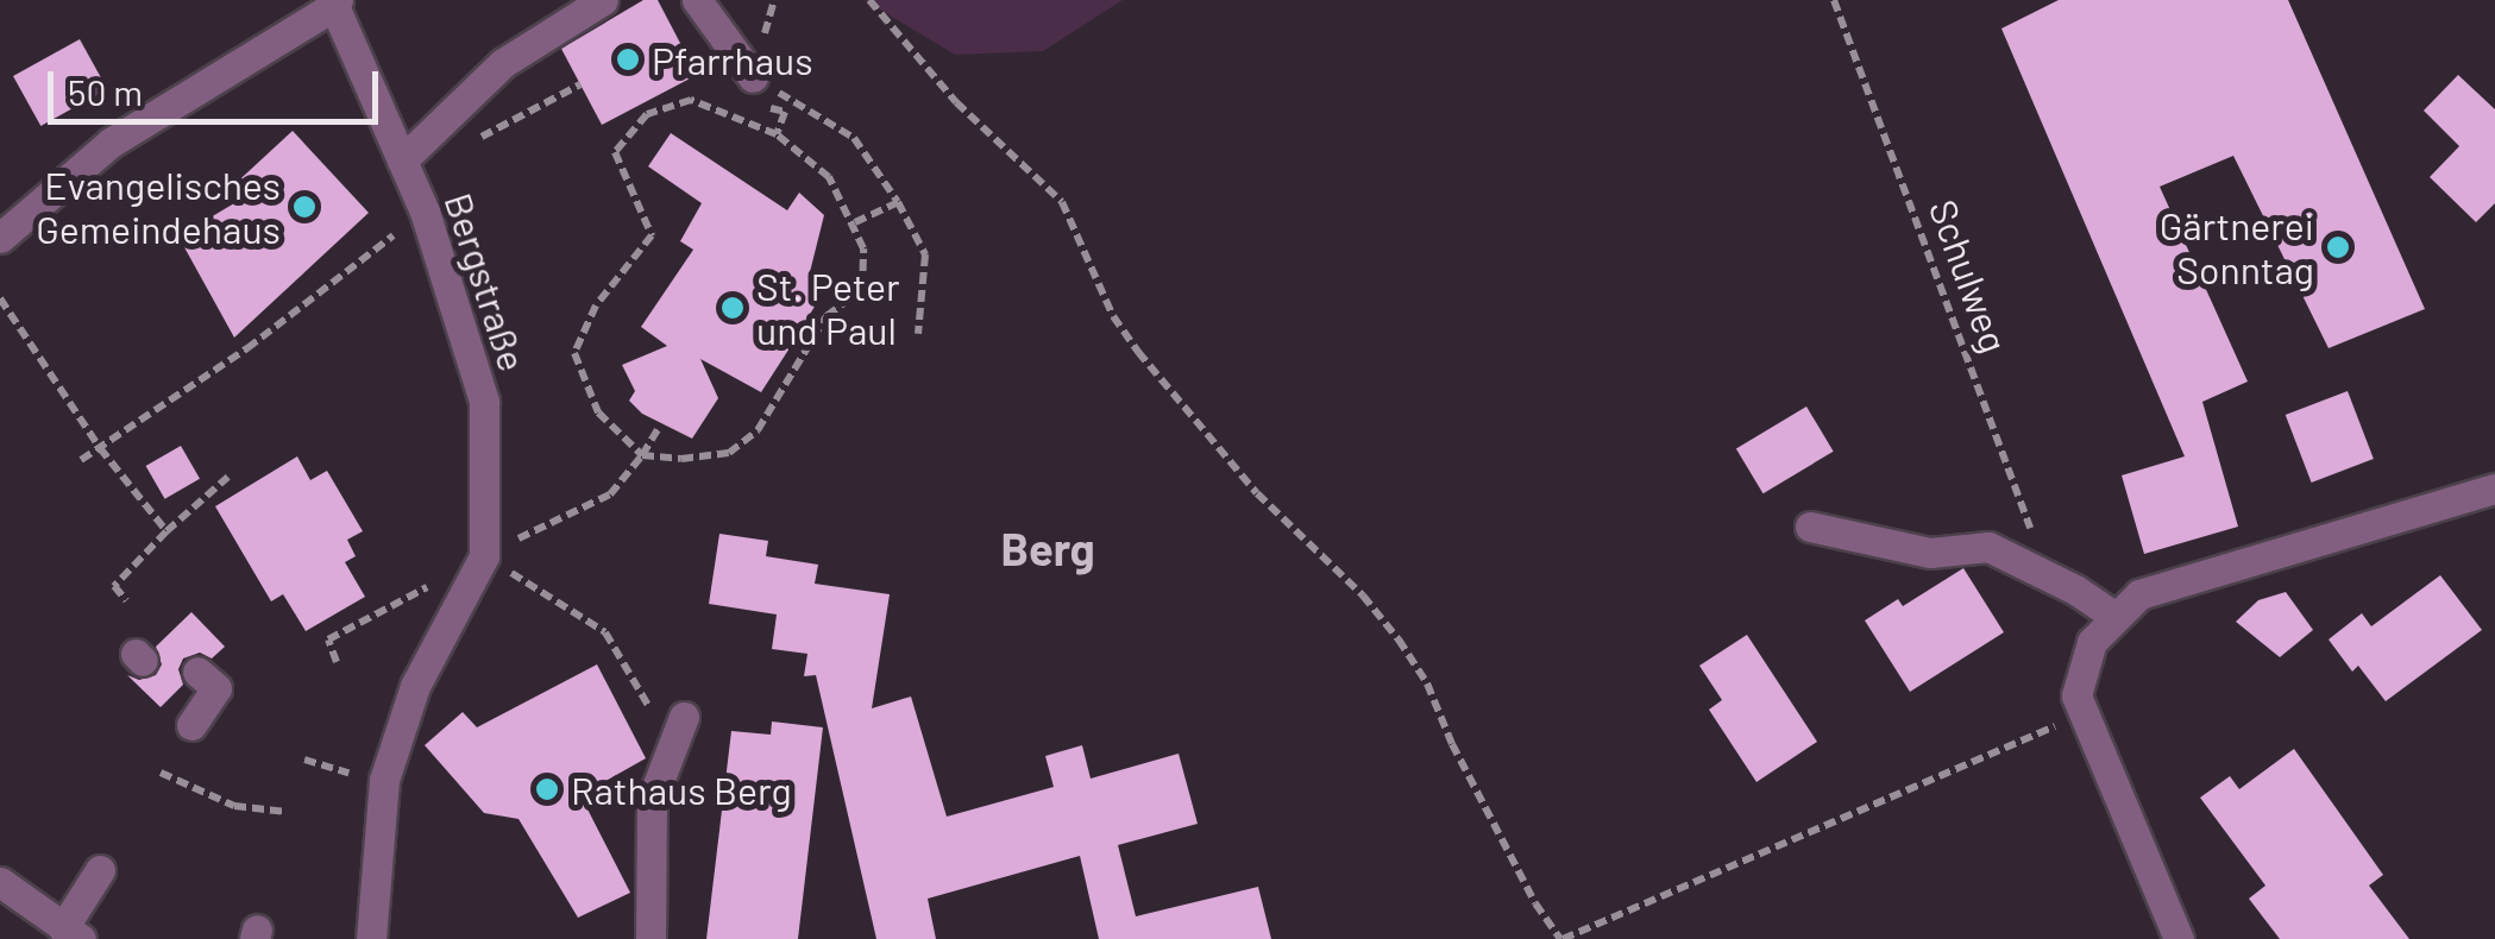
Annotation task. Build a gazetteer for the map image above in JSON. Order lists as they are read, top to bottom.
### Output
{
  "streets": {
    "street": ["Bergstraße"],
    "path": ["Schulweg"]
  },
  "districts": ["Berg"],
  "places": [
    "Pfarrhaus",
    "Evangelisches Gemeindehaus",
    "Gärtnerei Sonntag",
    "St. Peter und Paul",
    "Rathaus Berg"
  ],
  "scale_bar": "50 m"
}
